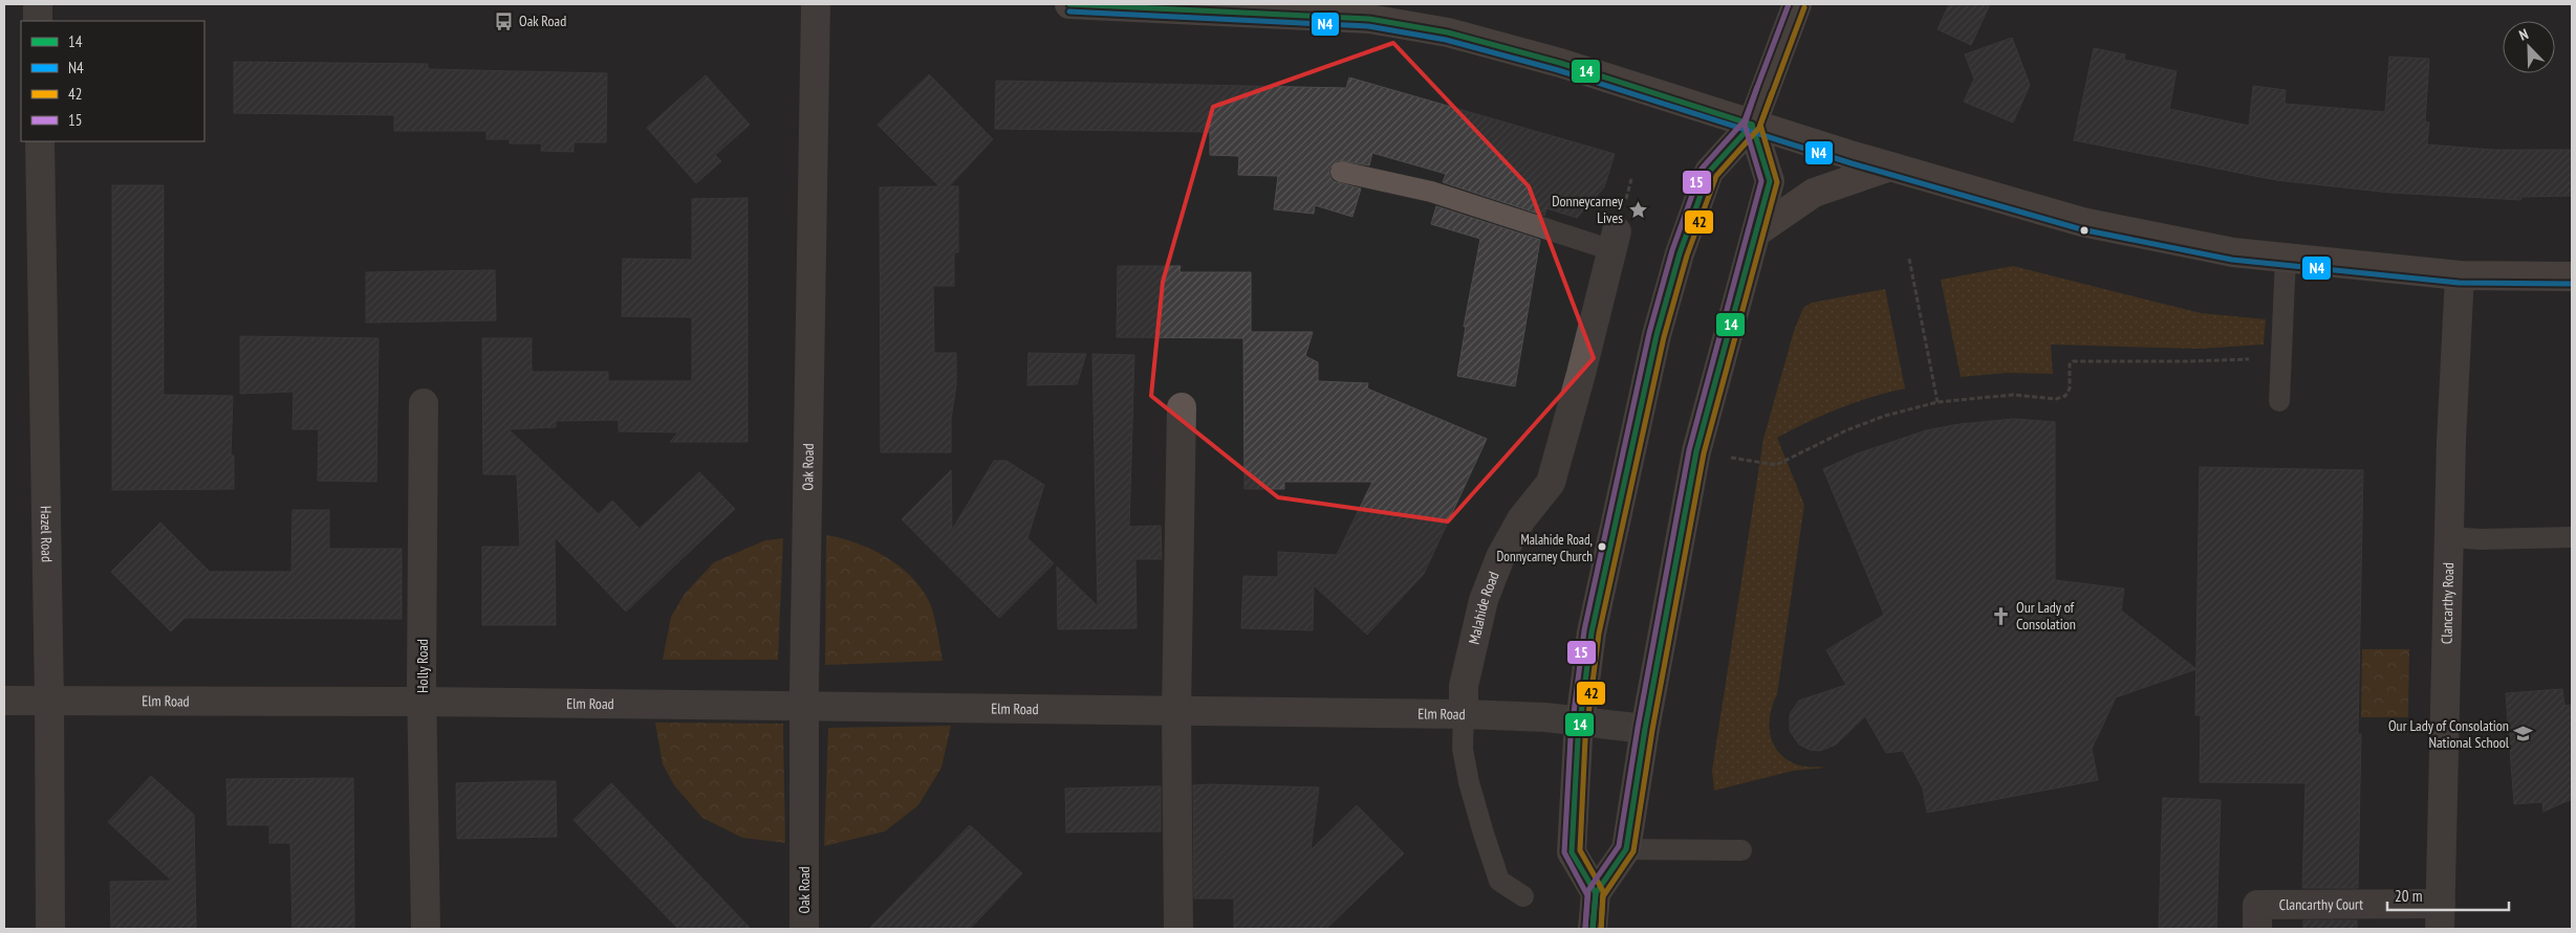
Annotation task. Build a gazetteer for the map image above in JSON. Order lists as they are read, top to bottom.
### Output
{
  "streets": {
    "street": [
      "Oak Road",
      "Hazel Road",
      "Clancarthy Road",
      "Malahide Road",
      "Holly Road",
      "Elm Road",
      "Clancarthy Court"
    ]
  },
  "crossings": [
    ["Oak Road", "Elm Road"],
    ["Hazel Road", "Elm Road"],
    ["Clancarthy Road", "Clancarthy Court"],
    ["Malahide Road", "Elm Road"],
    ["Holly Road", "Elm Road"]
  ],
  "places": {
    "bus stop": ["Oak Road"],
    "place": ["Donneycarney Lives"],
    "other": ["Malahide Road, Donnycarney Church"],
    "church": ["Our Lady of Consolation"],
    "school or university": ["Our Lady of Consolation National School"]
  },
  "lines": [
    "transit line 14",
    "transit line 15",
    "transit line 42",
    "transit line N4"
  ],
  "legend": [
    "14",
    "N4",
    "42",
    "15"
  ],
  "scale_bar": "20 m",
  "north": "top left"
}
